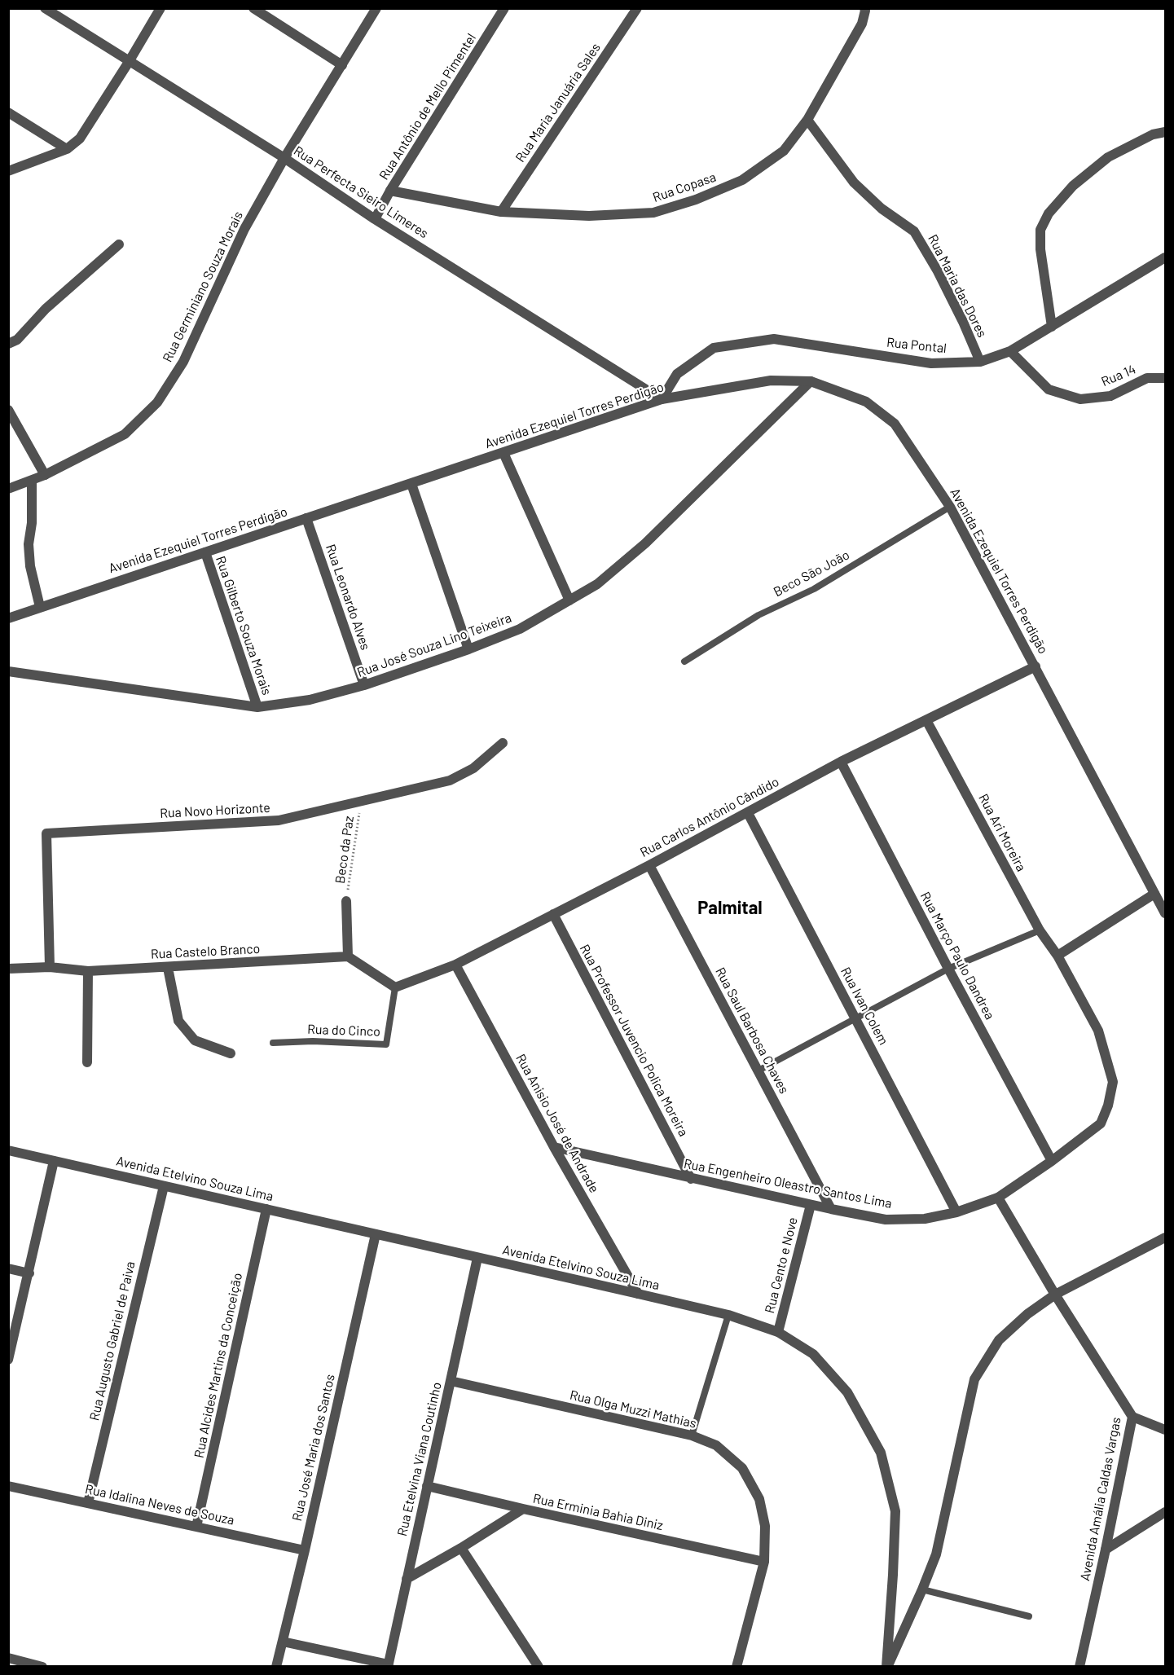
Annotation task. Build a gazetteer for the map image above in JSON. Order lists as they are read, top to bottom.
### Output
{
  "streets": {
    "street": [
      "Rua Maria Januária Sales",
      "Rua Antônio de Mello Pimentel",
      "Rua Copasa",
      "Rua Perfecta Sieiro Limeres",
      "Rua Maria das Dores",
      "Rua Germiniano Souza Morais",
      "Rua Pontal",
      "Rua 14",
      "Avenida Ezequiel Torres Perdigão",
      "Rua Leonardo Alves",
      "Rua Gilberto Souza Morais",
      "Rua José Souza Lino Teixeira",
      "Rua Novo Horizonte",
      "Rua Carlos Antônio Cândido",
      "Rua Ari Moreira",
      "Rua Castelo Branco",
      "Rua Março Paulo Dandrea",
      "Rua Ivan Colem",
      "Rua Saul Barbosa Chaves",
      "Rua Professor Juvencio Polica Moreira",
      "Rua Anisio José de Andrade",
      "Avenida Etelvino Souza Lima",
      "Rua Engenheiro Oleastro Santos Lima",
      "Rua Cento e Nove",
      "Rua Augusto Gabriel de Paiva",
      "Rua Alcides Martins da Conceição",
      "Rua Olga Muzzi Mathias",
      "Rua José Maria dos Santos",
      "Rua Etelvina Viana Coutinho",
      "Avenida Amália Caldas Vargas",
      "Rua Idalina Neves de Souza",
      "Rua Erminia Bahia Diniz"
    ],
    "lane": ["Beco São João", "Rua do Cinco"],
    "path": ["Beco da Paz"]
  },
  "crossings": [
    ["Rua Maria Januária Sales", "Rua Copasa"],
    ["Rua Antônio de Mello Pimentel", "Rua Copasa"],
    ["Rua Antônio de Mello Pimentel", "Rua Perfecta Sieiro Limeres"],
    ["Rua Copasa", "Rua Maria das Dores"],
    ["Rua Perfecta Sieiro Limeres", "Rua Germiniano Souza Morais"],
    ["Rua Perfecta Sieiro Limeres", "Rua Pontal"],
    ["Rua Perfecta Sieiro Limeres", "Avenida Ezequiel Torres Perdigão"],
    ["Rua Maria das Dores", "Rua Pontal"],
    ["Rua Pontal", "Rua 14"],
    ["Rua Pontal", "Avenida Ezequiel Torres Perdigão"],
    ["Avenida Ezequiel Torres Perdigão", "Beco São João"],
    ["Avenida Ezequiel Torres Perdigão", "Rua Leonardo Alves"],
    ["Avenida Ezequiel Torres Perdigão", "Rua Gilberto Souza Morais"],
    ["Avenida Ezequiel Torres Perdigão", "Rua José Souza Lino Teixeira"],
    ["Avenida Ezequiel Torres Perdigão", "Rua Carlos Antônio Cândido"],
    ["Rua Leonardo Alves", "Rua José Souza Lino Teixeira"],
    ["Rua Gilberto Souza Morais", "Rua José Souza Lino Teixeira"],
    ["Rua Novo Horizonte", "Beco da Paz"],
    ["Rua Novo Horizonte", "Rua Castelo Branco"],
    ["Rua Carlos Antônio Cândido", "Rua Ari Moreira"],
    ["Rua Carlos Antônio Cândido", "Rua Março Paulo Dandrea"],
    ["Rua Carlos Antônio Cândido", "Rua Ivan Colem"],
    ["Rua Carlos Antônio Cândido", "Rua do Cinco"],
    ["Rua Carlos Antônio Cândido", "Rua Saul Barbosa Chaves"],
    ["Rua Carlos Antônio Cândido", "Rua Professor Juvencio Polica Moreira"],
    ["Rua Carlos Antônio Cândido", "Rua Anisio José de Andrade"],
    ["Rua Ari Moreira", "Rua Engenheiro Oleastro Santos Lima"],
    ["Rua Março Paulo Dandrea", "Rua Engenheiro Oleastro Santos Lima"],
    ["Rua Ivan Colem", "Rua Engenheiro Oleastro Santos Lima"],
    ["Rua Saul Barbosa Chaves", "Rua Engenheiro Oleastro Santos Lima"],
    ["Rua Professor Juvencio Polica Moreira", "Rua Engenheiro Oleastro Santos Lima"],
    ["Rua Anisio José de Andrade", "Avenida Etelvino Souza Lima"],
    ["Rua Anisio José de Andrade", "Rua Engenheiro Oleastro Santos Lima"],
    ["Avenida Etelvino Souza Lima", "Rua Cento e Nove"],
    ["Avenida Etelvino Souza Lima", "Rua Augusto Gabriel de Paiva"],
    ["Avenida Etelvino Souza Lima", "Rua Alcides Martins da Conceição"],
    ["Avenida Etelvino Souza Lima", "Rua José Maria dos Santos"],
    ["Avenida Etelvino Souza Lima", "Rua Etelvina Viana Coutinho"],
    ["Rua Engenheiro Oleastro Santos Lima", "Rua Cento e Nove"],
    ["Rua Engenheiro Oleastro Santos Lima", "Avenida Amália Caldas Vargas"],
    ["Rua Augusto Gabriel de Paiva", "Rua Idalina Neves de Souza"],
    ["Rua Alcides Martins da Conceição", "Rua Idalina Neves de Souza"],
    ["Rua Olga Muzzi Mathias", "Rua Etelvina Viana Coutinho"],
    ["Rua Olga Muzzi Mathias", "Rua Erminia Bahia Diniz"],
    ["Rua José Maria dos Santos", "Rua Idalina Neves de Souza"],
    ["Rua Etelvina Viana Coutinho", "Rua Erminia Bahia Diniz"]
  ],
  "districts": ["Palmital"]
}
